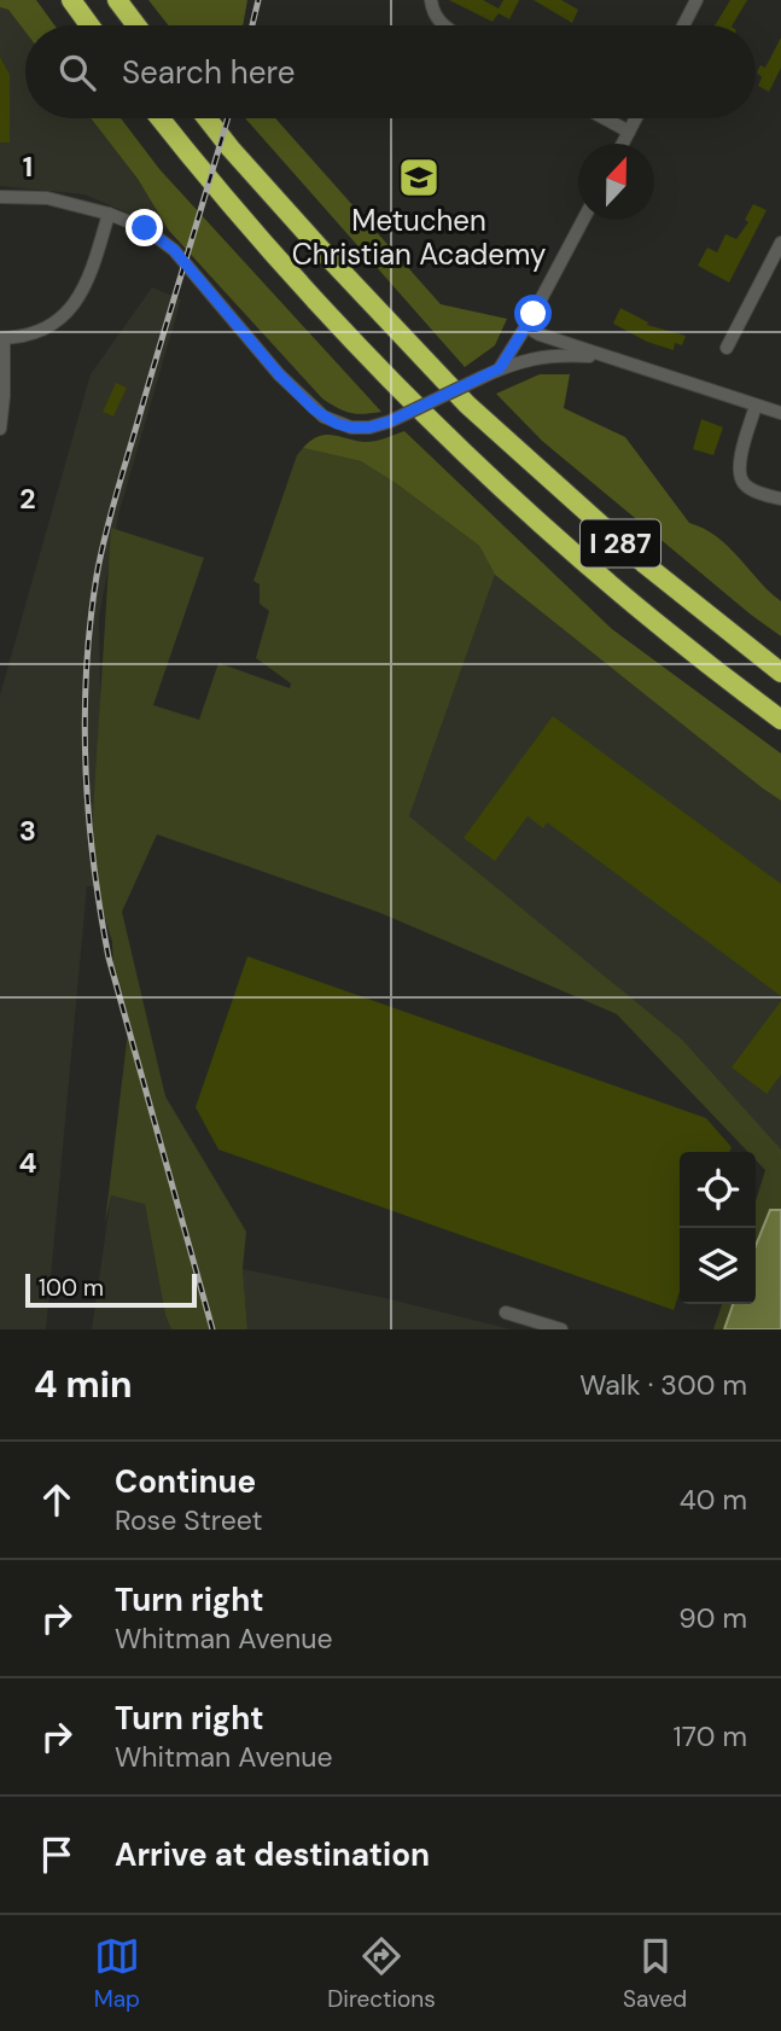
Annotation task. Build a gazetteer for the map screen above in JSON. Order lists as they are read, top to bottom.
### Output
{
  "streets": {
    "highway": ["I 287"]
  },
  "places": {
    "school or university": ["Metuchen Christian Academy"]
  },
  "scale_bar": "100 m",
  "north": "top",
  "page": {
    "search": "Search here",
    "scale": "100 m",
    "heading": ["4 min", "Walk · 300 m"],
    "list": [
      ["Continue", "Rose Street", "40 m"],
      ["Turn right", "Whitman Avenue", "90 m"],
      ["Turn right", "Whitman Avenue", "170 m"],
      "Arrive at destination"
    ],
    "nav": ["Map", "Directions", "Saved"]
  },
  "grid": {
    "rows": [
      "1",
      "2",
      "3",
      "4"
    ]
  }
}
